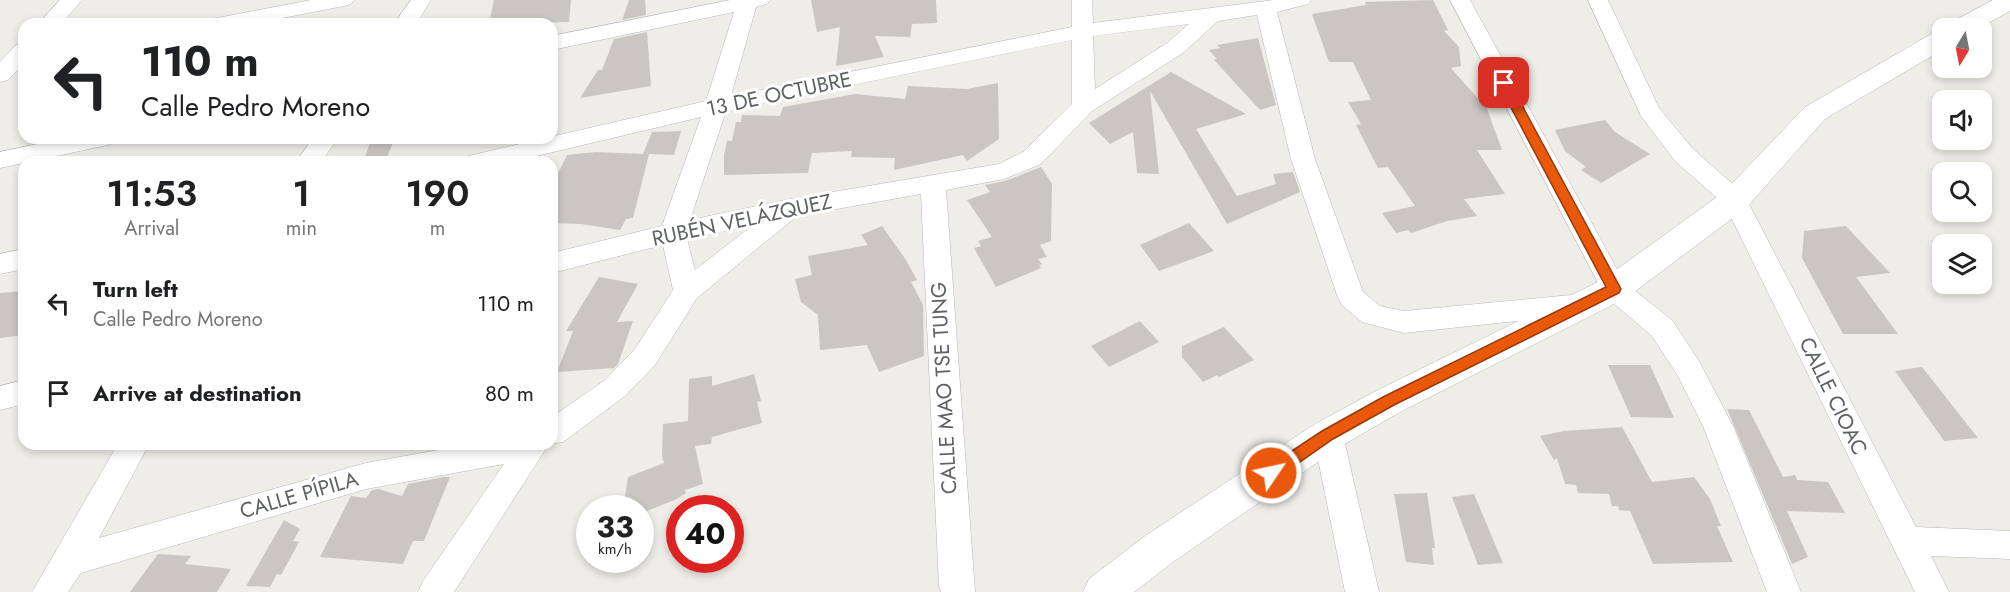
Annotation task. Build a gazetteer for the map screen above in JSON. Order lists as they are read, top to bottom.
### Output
{
  "streets": {
    "street": [
      "13 DE OCTUBRE",
      "RUBÉN VELÁZQUEZ",
      "CALLE MAO TSE TUNG",
      "CALLE CIOAC",
      "CALLE PÍPILA"
    ]
  },
  "crossings": [
    ["RUBÉN VELÁZQUEZ", "CALLE MAO TSE TUNG"]
  ],
  "north": "bottom",
  "page": {
    "turn": ["110 m", "Calle Pedro Moreno"],
    "eta": [
      "11:53",
      "Arrival",
      "1",
      "min",
      "190",
      "m"
    ],
    "list": [
      {
        "name": "Turn left",
        "note": "Calle Pedro Moreno",
        "value": "110 m"
      },
      {
        "name": "Arrive at destination",
        "value": "80 m"
      }
    ],
    "speed": "33 km/h",
    "limit": "40"
  }
}
